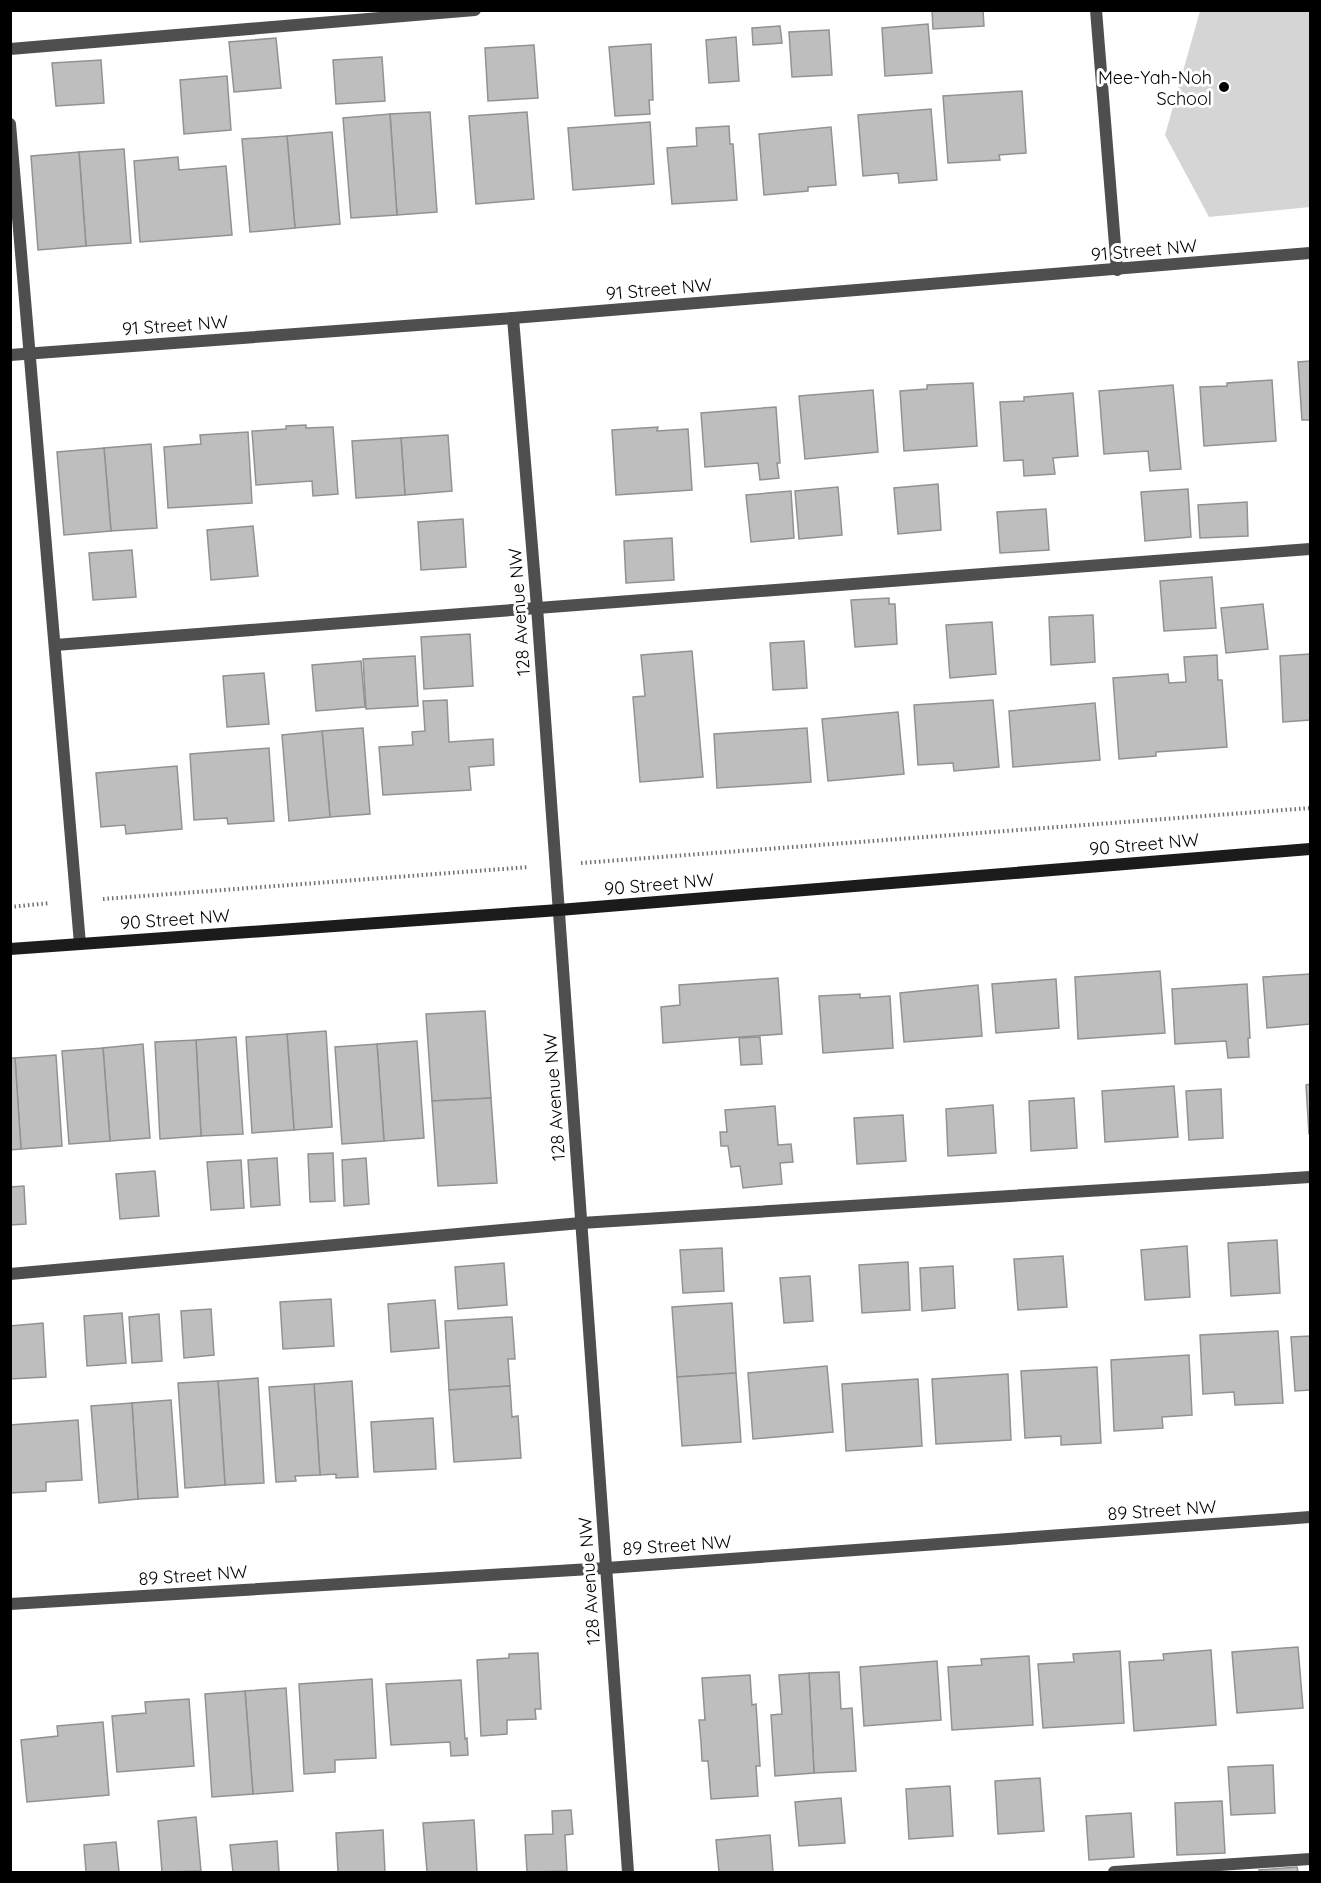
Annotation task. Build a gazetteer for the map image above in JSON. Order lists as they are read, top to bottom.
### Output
{
  "streets": {
    "street": [
      "91 Street NW",
      "128 Avenue NW",
      "90 Street NW",
      "89 Street NW"
    ]
  },
  "crossings": [
    ["91 Street NW", "128 Avenue NW"],
    ["128 Avenue NW", "90 Street NW"],
    ["128 Avenue NW", "89 Street NW"]
  ],
  "places": ["Mee-Yah-Noh School"]
}
